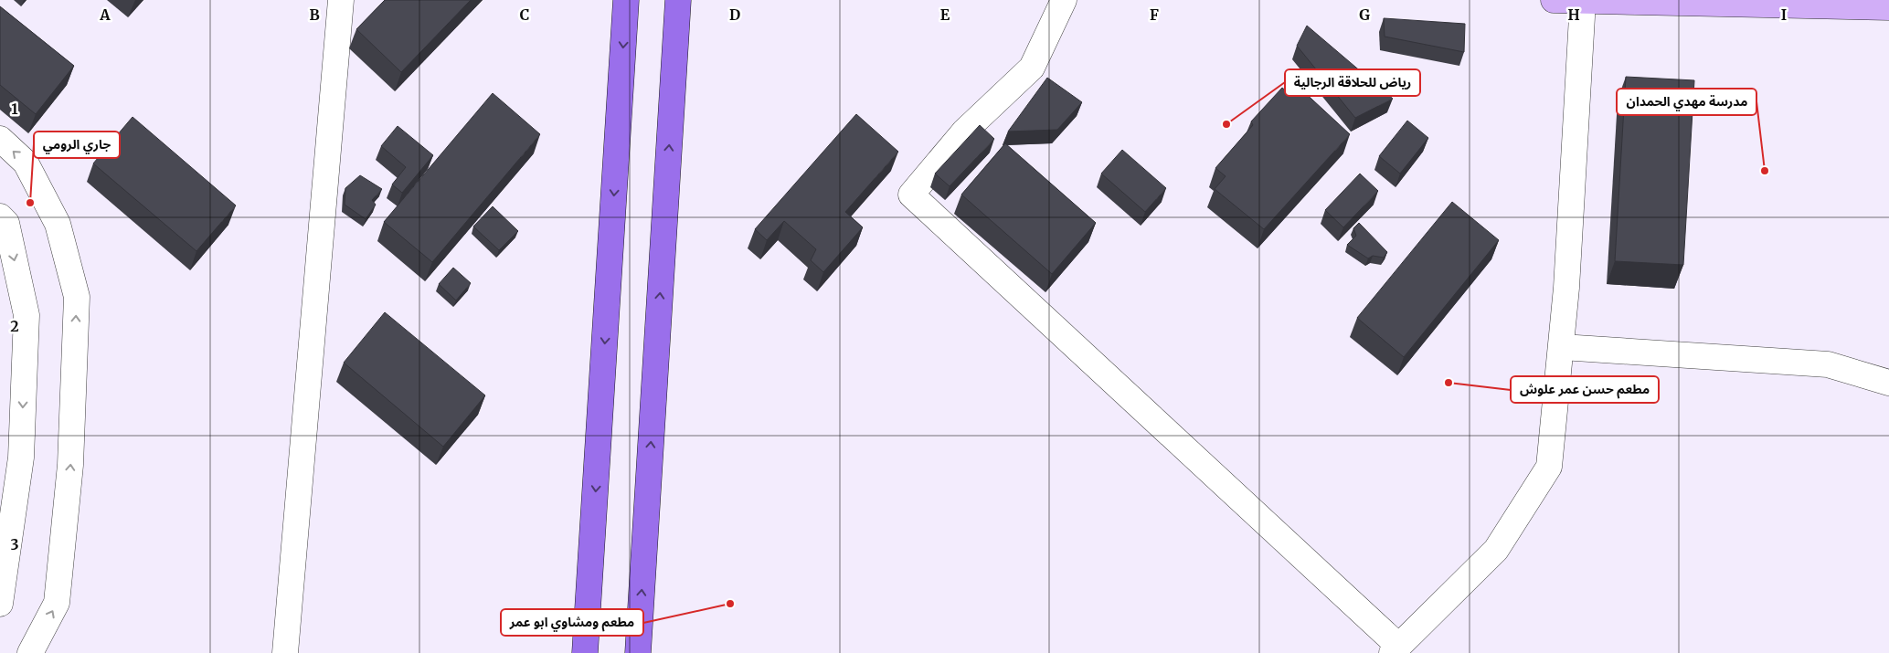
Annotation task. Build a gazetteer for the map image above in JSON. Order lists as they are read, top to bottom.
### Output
{
  "places": [
    "رياض للحلاقة الرجالية",
    "مدرسة مهدي الحمدان",
    "جاري الرومي",
    "مطعم حسن عمر علوش",
    "مطعم ومشاوي ابو عمر"
  ],
  "grid": {
    "columns": [
      "A",
      "B",
      "C",
      "D",
      "E",
      "F",
      "G",
      "H",
      "I"
    ],
    "rows": ["1", "2", "3"]
  }
}
